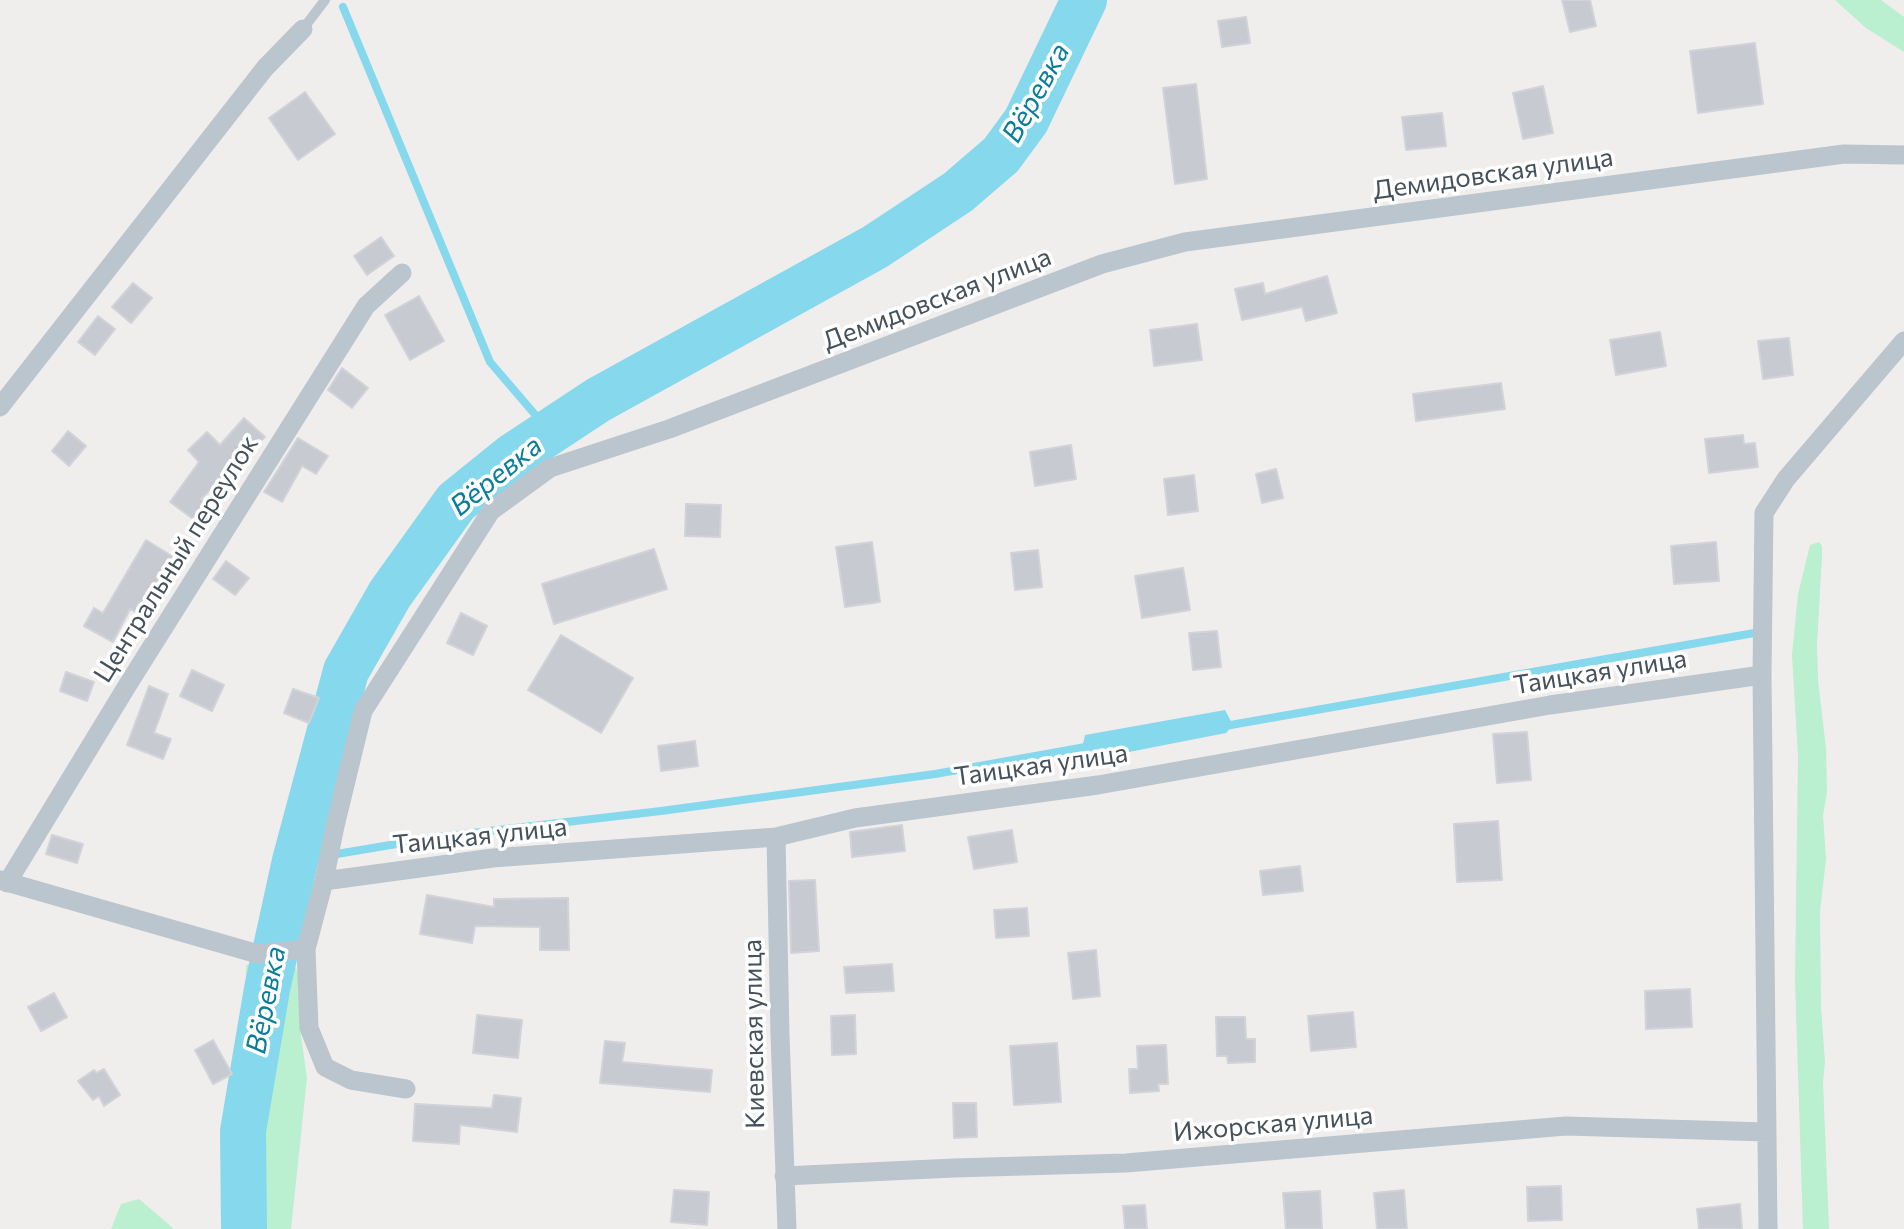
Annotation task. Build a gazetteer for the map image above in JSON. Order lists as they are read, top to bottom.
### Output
{
  "streets": {
    "street": [
      "Демидовская улица",
      "Центральный переулок",
      "Таицкая улица",
      "Киевская улица",
      "Ижорская улица"
    ]
  },
  "crossings": [
    ["Демидовская улица", "Таицкая улица"],
    ["Таицкая улица", "Киевская улица"],
    ["Киевская улица", "Ижорская улица"]
  ],
  "water": ["Вёревка"]
}
